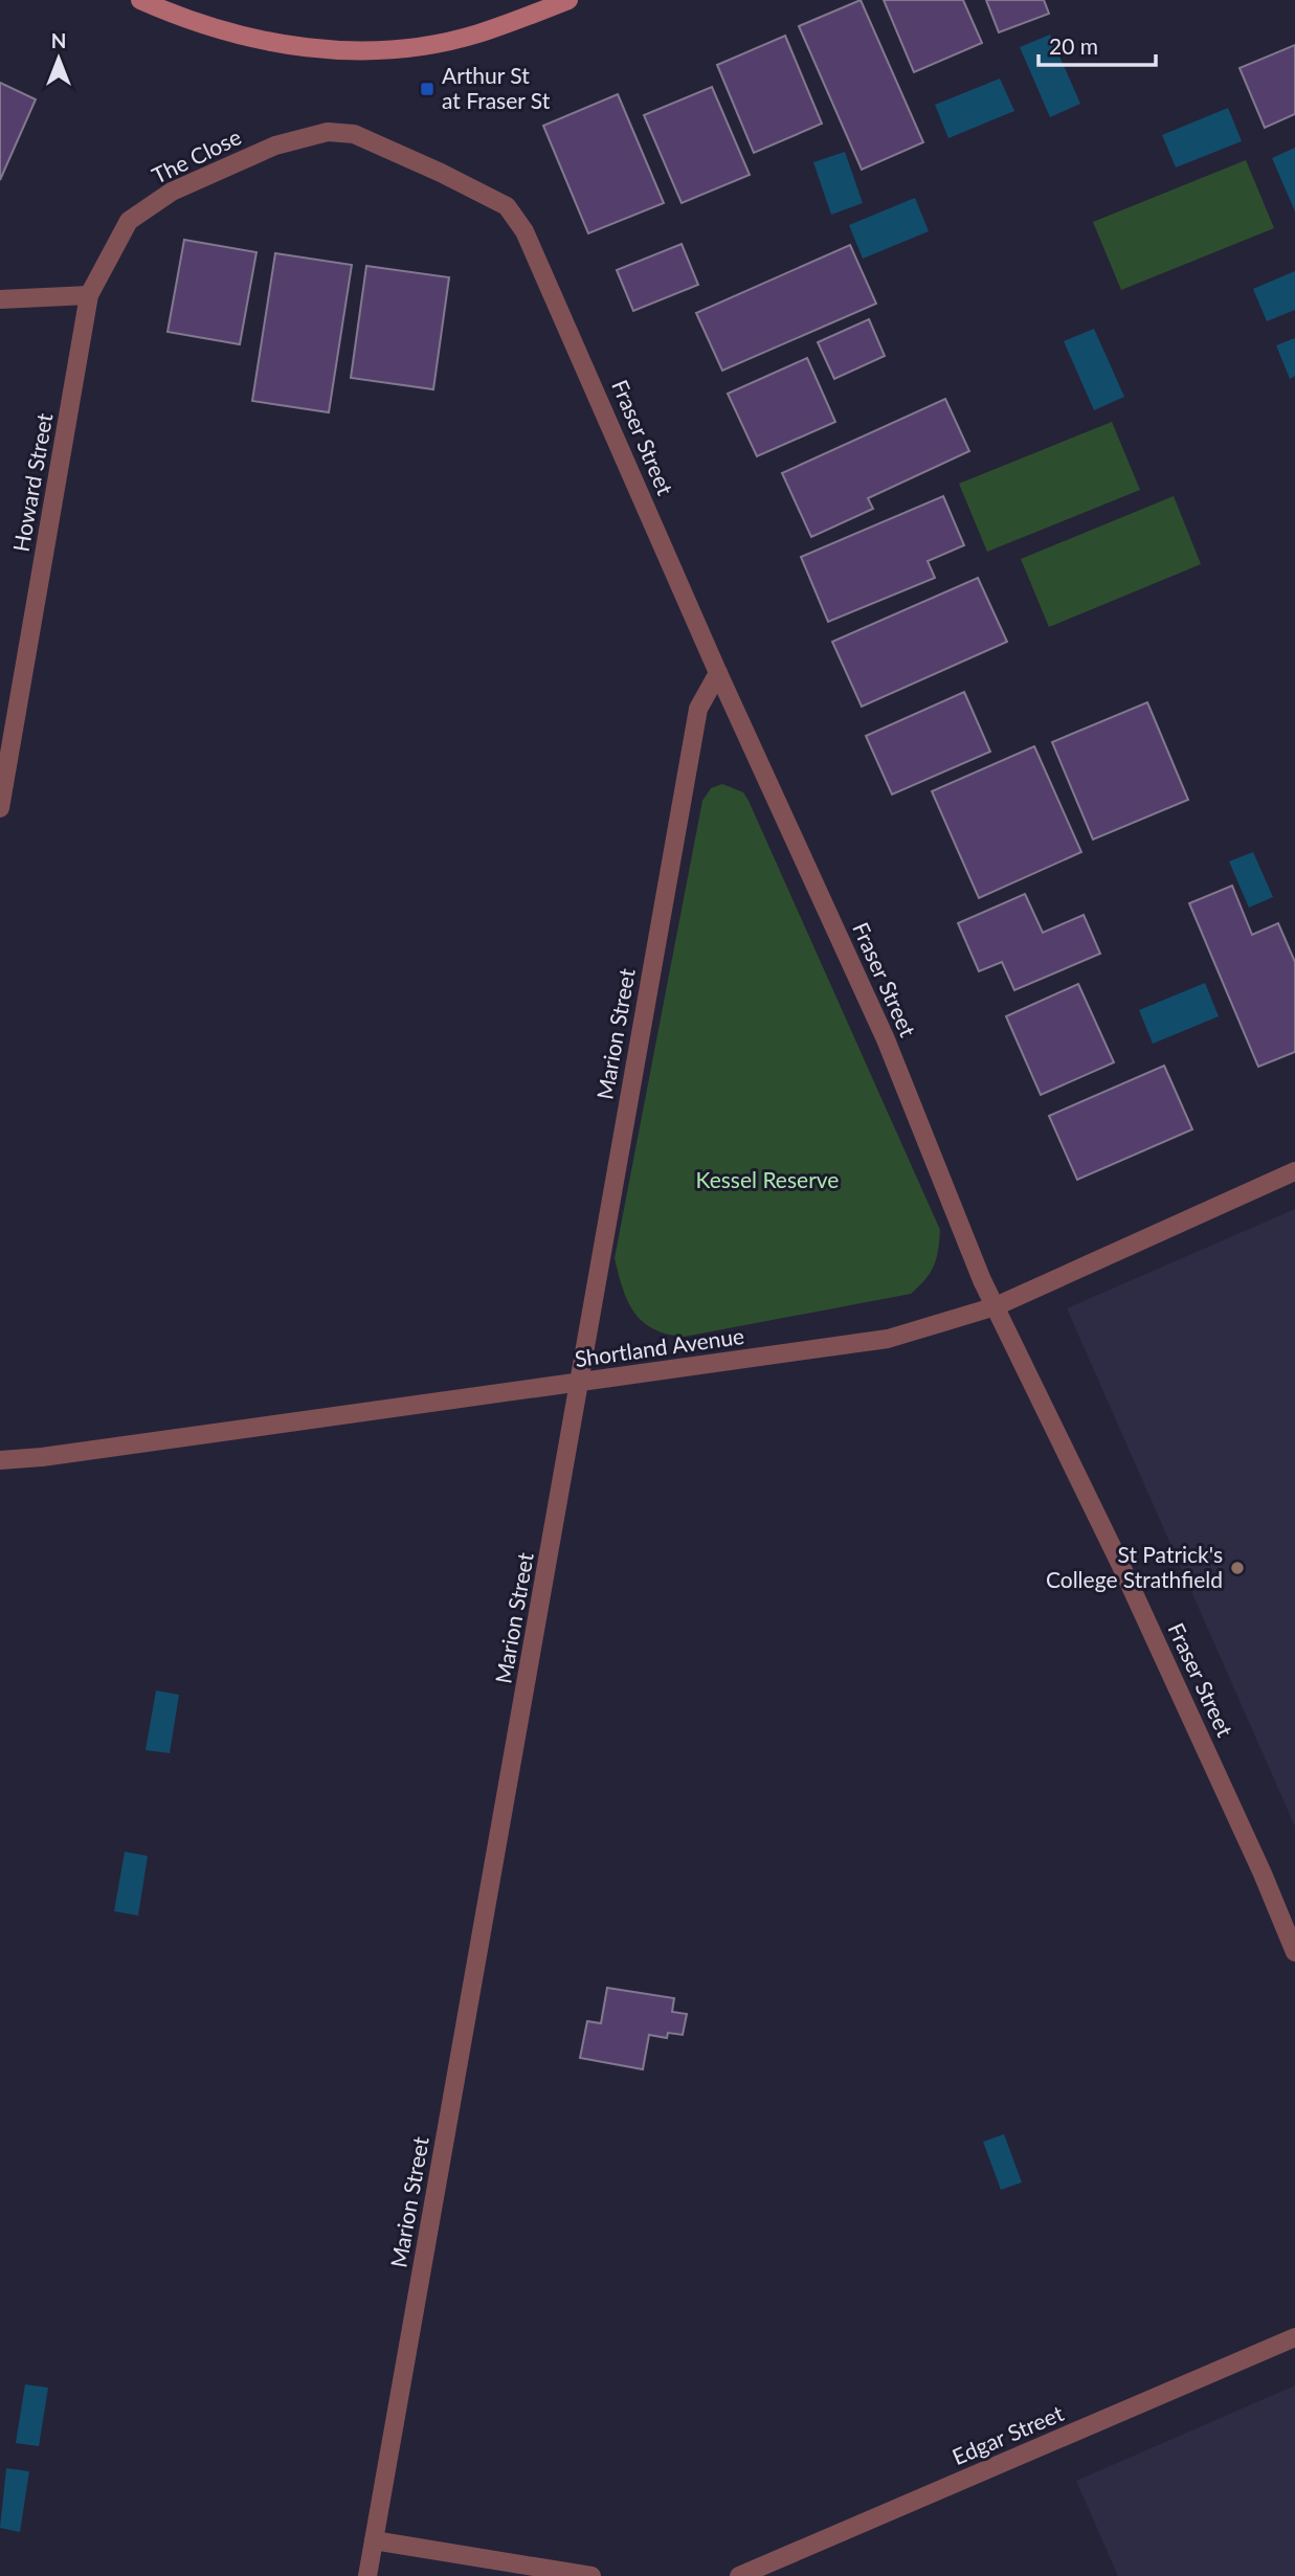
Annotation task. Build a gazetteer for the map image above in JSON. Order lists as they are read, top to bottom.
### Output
{
  "streets": {
    "street": [
      "The Close",
      "Fraser Street",
      "Howard Street",
      "Marion Street",
      "Shortland Avenue",
      "Edgar Street"
    ]
  },
  "crossings": [
    ["The Close", "Fraser Street"],
    ["The Close", "Howard Street"],
    ["Fraser Street", "Marion Street"],
    ["Fraser Street", "Shortland Avenue"],
    ["Marion Street", "Shortland Avenue"]
  ],
  "parks": ["Kessel Reserve"],
  "places": {
    "transit": ["Arthur St at Fraser St"],
    "other": ["St Patrick's College Strathfield"]
  },
  "scale_bar": "20 m",
  "north": "top"
}
